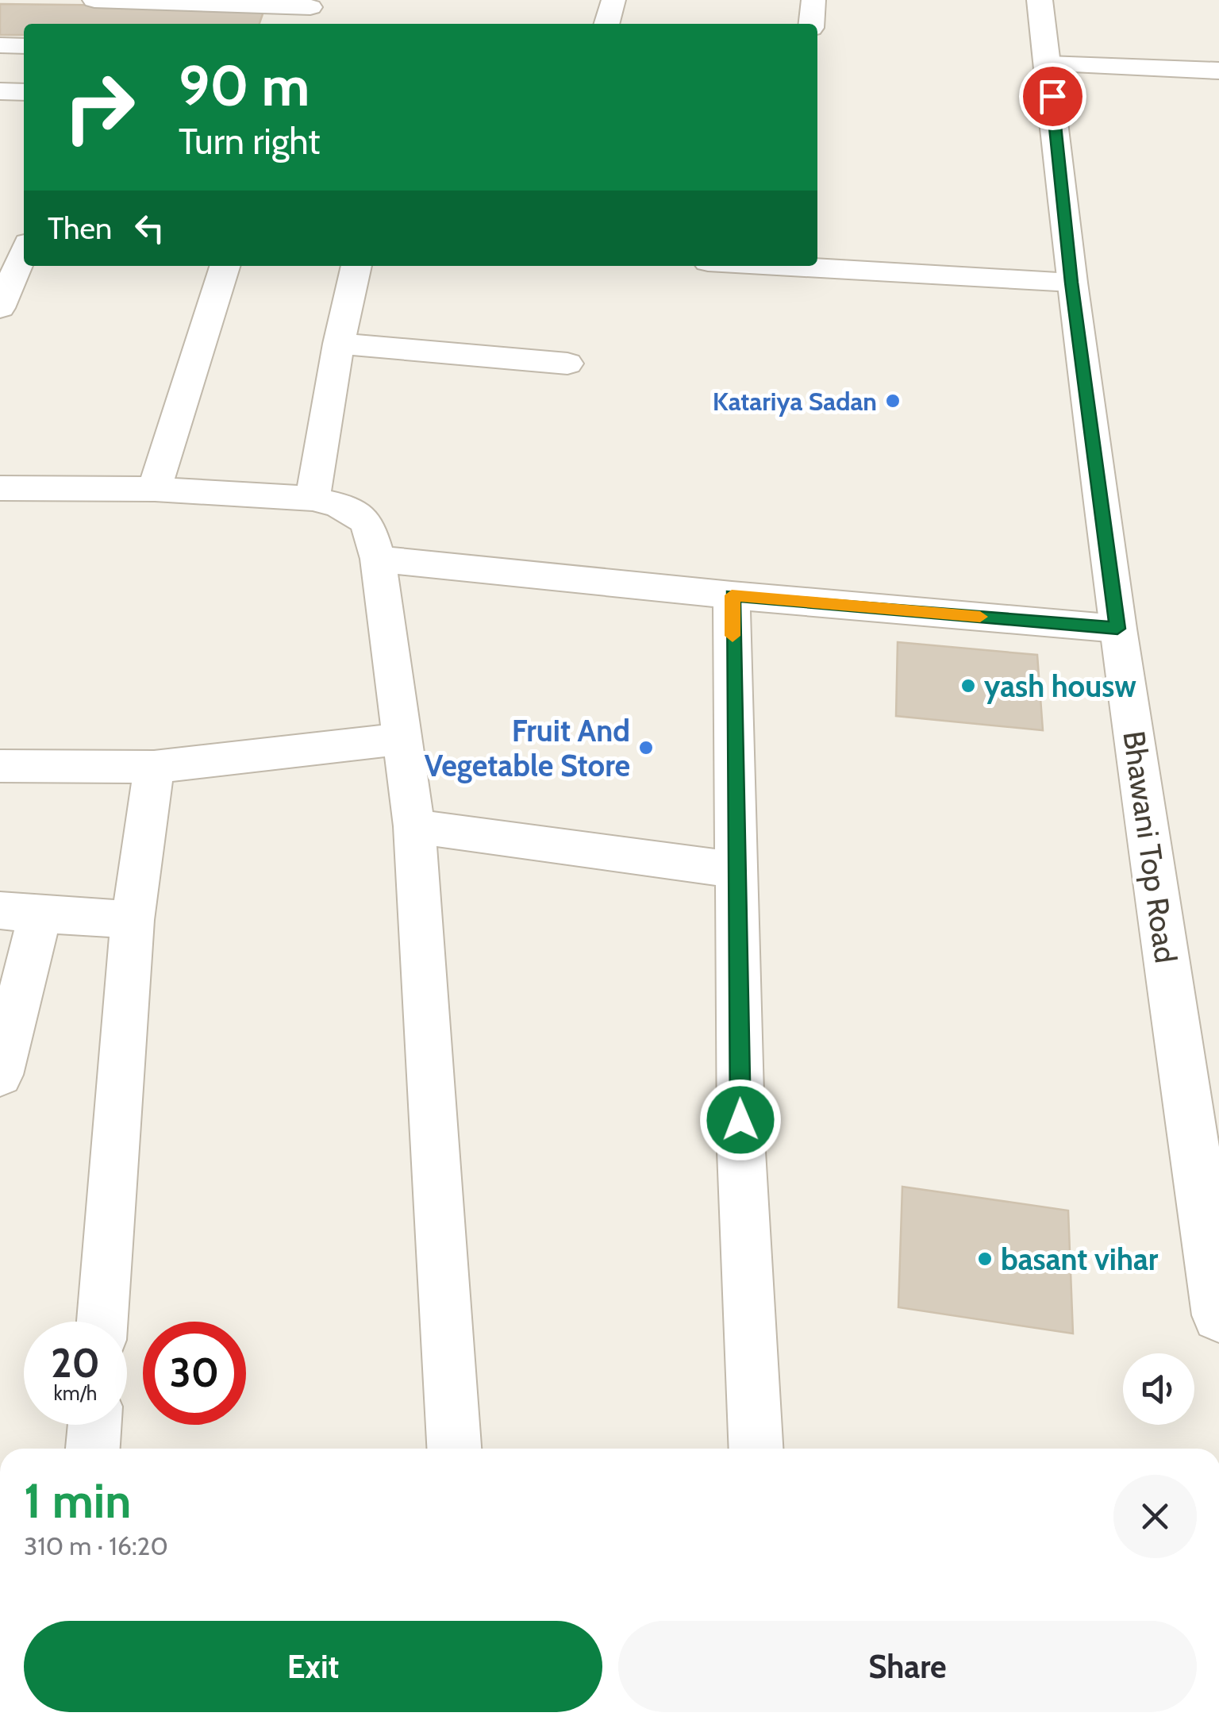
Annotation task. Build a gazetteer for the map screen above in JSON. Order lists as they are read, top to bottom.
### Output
{
  "streets": {
    "street": ["Bhawani Top Road"]
  },
  "places": [
    "Katariya Sadan",
    "yash housw",
    "Fruit And Vegetable Store",
    "basant vihar"
  ],
  "page": {
    "turn": ["90 m", "Turn right"],
    "then": "Then",
    "speed": "20 km/h",
    "limit": "30",
    "heading": ["1 min", "310 m · 16:20"],
    "buttons": ["Exit", "Share"]
  }
}
